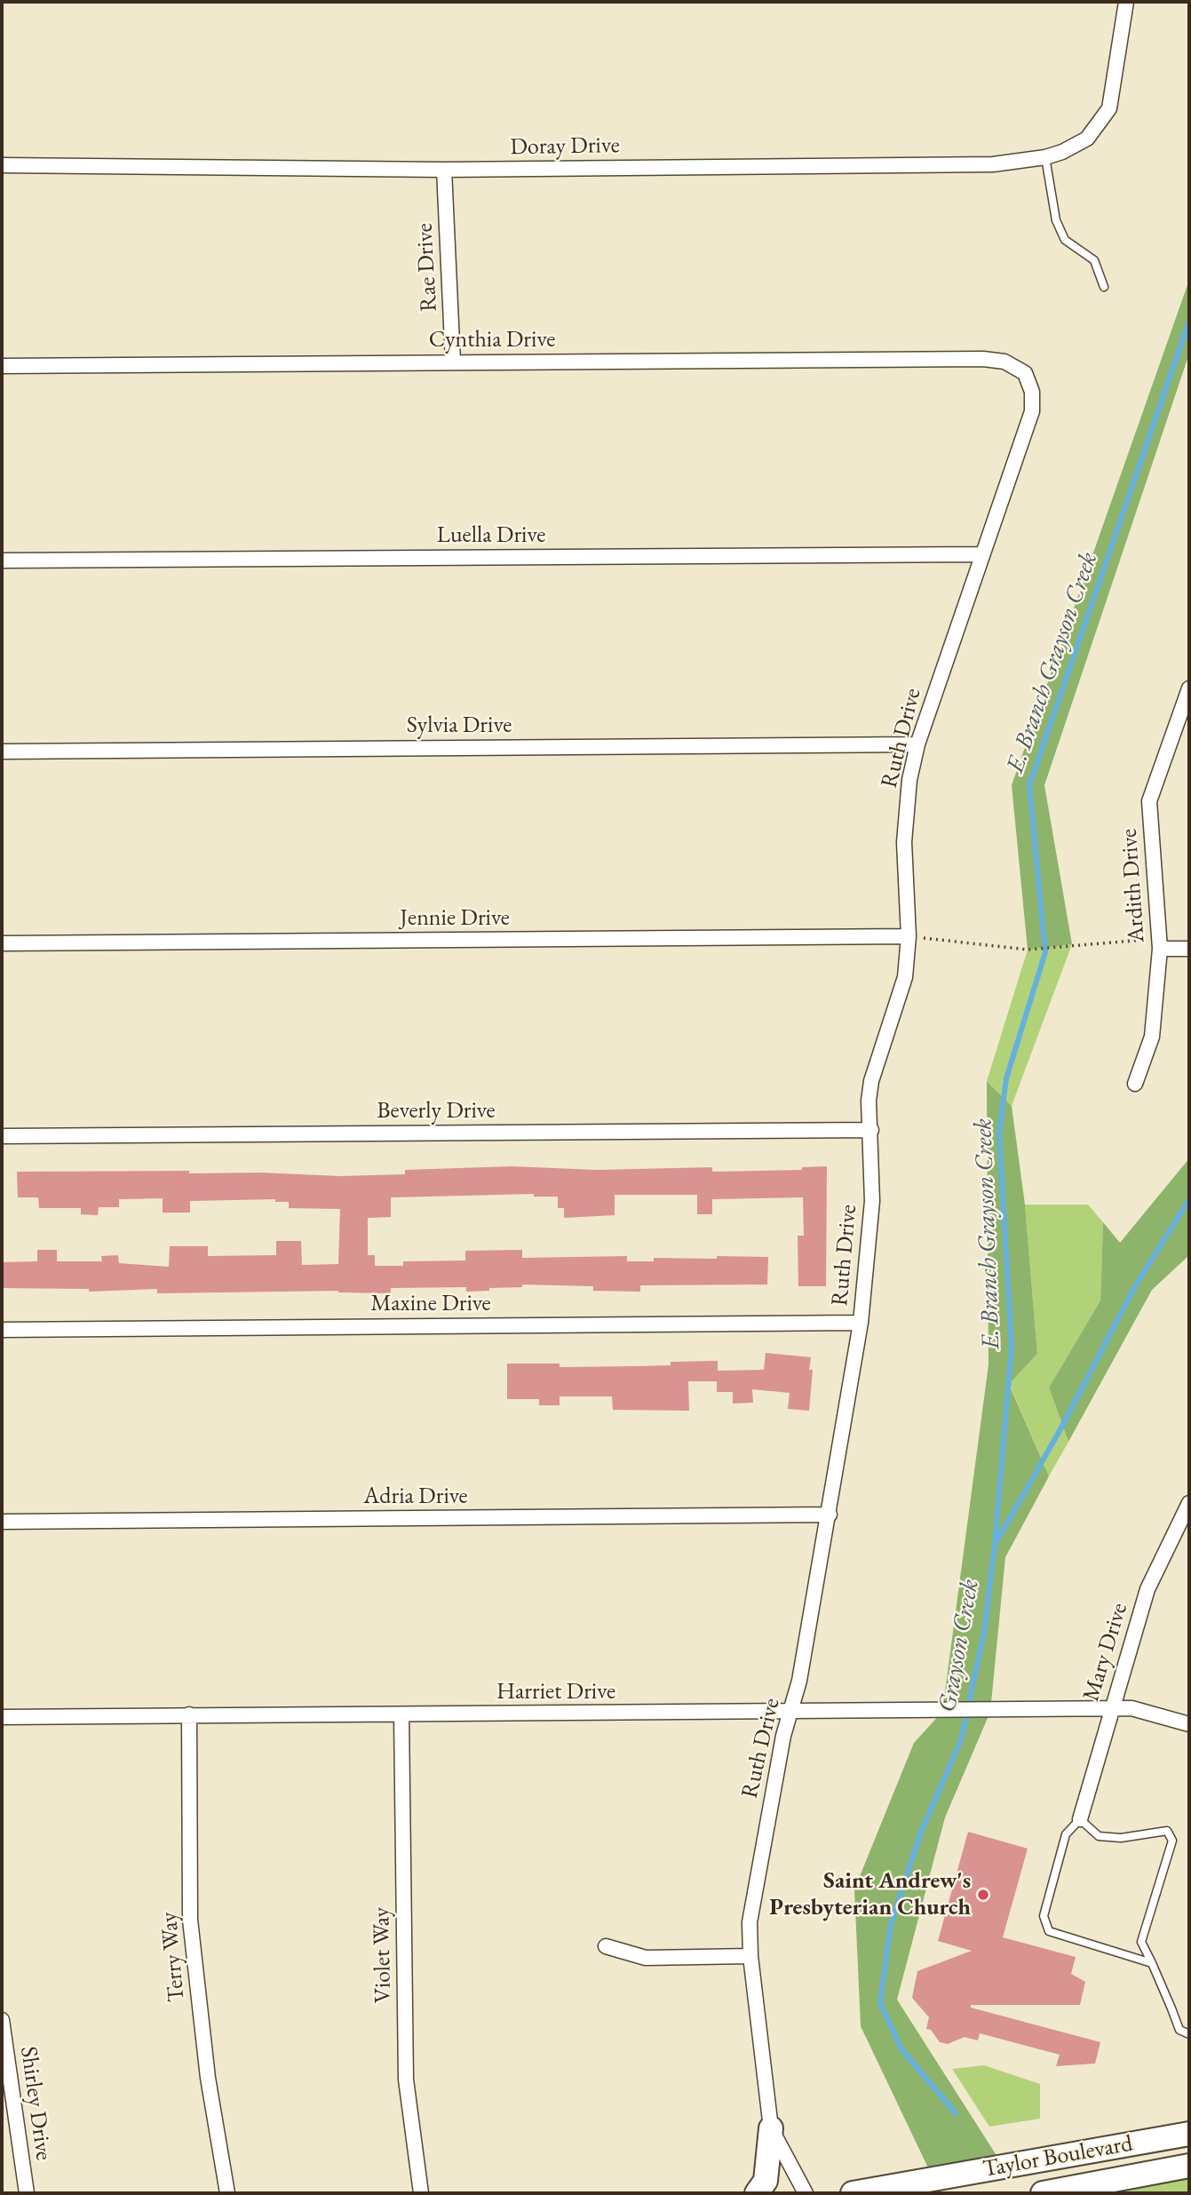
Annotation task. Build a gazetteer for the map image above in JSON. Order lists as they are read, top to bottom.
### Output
{
  "streets": {
    "main road": ["Taylor Boulevard"],
    "street": [
      "Doray Drive",
      "Rae Drive",
      "Cynthia Drive",
      "Luella Drive",
      "Sylvia Drive",
      "Ruth Drive",
      "Ardith Drive",
      "Jennie Drive",
      "Beverly Drive",
      "Maxine Drive",
      "Adria Drive",
      "Mary Drive",
      "Harriet Drive",
      "Violet Way",
      "Terry Way",
      "Shirley Drive"
    ]
  },
  "crossings": [
    ["Doray Drive", "Rae Drive"],
    ["Rae Drive", "Cynthia Drive"],
    ["Cynthia Drive", "Ruth Drive"],
    ["Luella Drive", "Ruth Drive"],
    ["Sylvia Drive", "Ruth Drive"],
    ["Ruth Drive", "Jennie Drive"],
    ["Ruth Drive", "Beverly Drive"],
    ["Ruth Drive", "Maxine Drive"],
    ["Ruth Drive", "Adria Drive"],
    ["Ruth Drive", "Harriet Drive"],
    ["Mary Drive", "Harriet Drive"],
    ["Harriet Drive", "Violet Way"],
    ["Harriet Drive", "Terry Way"]
  ],
  "water": ["E. Branch Grayson Creek", "Grayson Creek"],
  "places": ["Saint Andrew's Presbyterian Church"]
}
